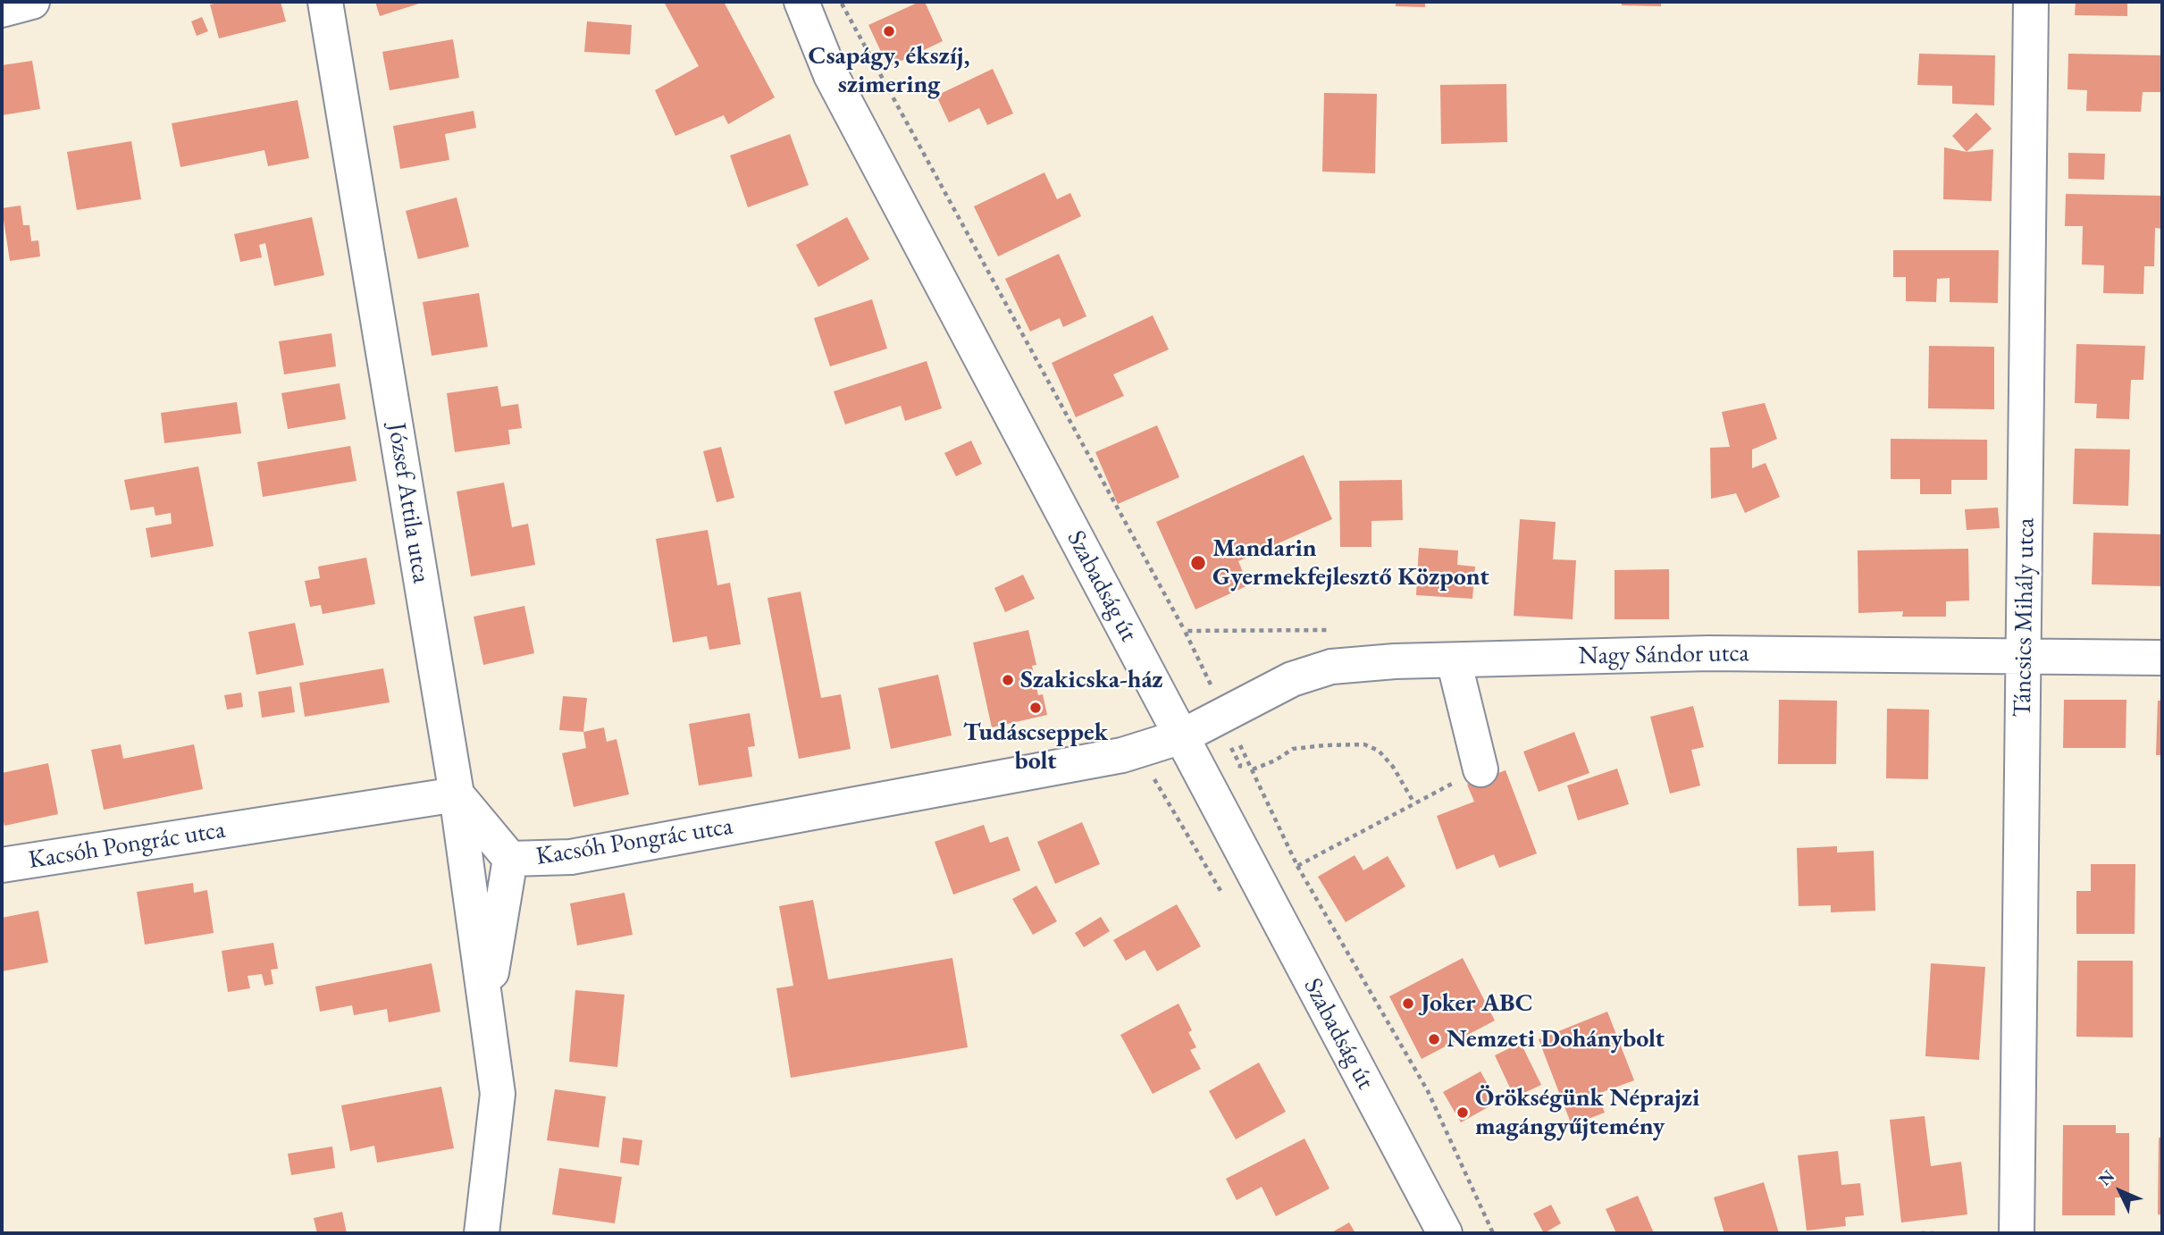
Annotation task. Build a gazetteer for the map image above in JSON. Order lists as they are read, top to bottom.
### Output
{
  "streets": {
    "street": [
      "József Attila utca",
      "Szabadság út",
      "Táncsics Mihály utca",
      "Nagy Sándor utca",
      "Kacsóh Pongrác utca"
    ]
  },
  "crossings": [
    ["József Attila utca", "Kacsóh Pongrác utca"],
    ["Szabadság út", "Nagy Sándor utca"],
    ["Szabadság út", "Kacsóh Pongrác utca"],
    ["Táncsics Mihály utca", "Nagy Sándor utca"],
    ["Nagy Sándor utca", "Kacsóh Pongrác utca"]
  ],
  "places": [
    "Csapágy, ékszíj, szimering",
    "Mandarin Gyermekfejlesztő Központ",
    "Szakicska-ház",
    "Tudáscseppek bolt",
    "Joker ABC",
    "Nemzeti Dohánybolt",
    "Örökségünk Néprajzi magángyűjtemény"
  ],
  "north": "top left"
}
